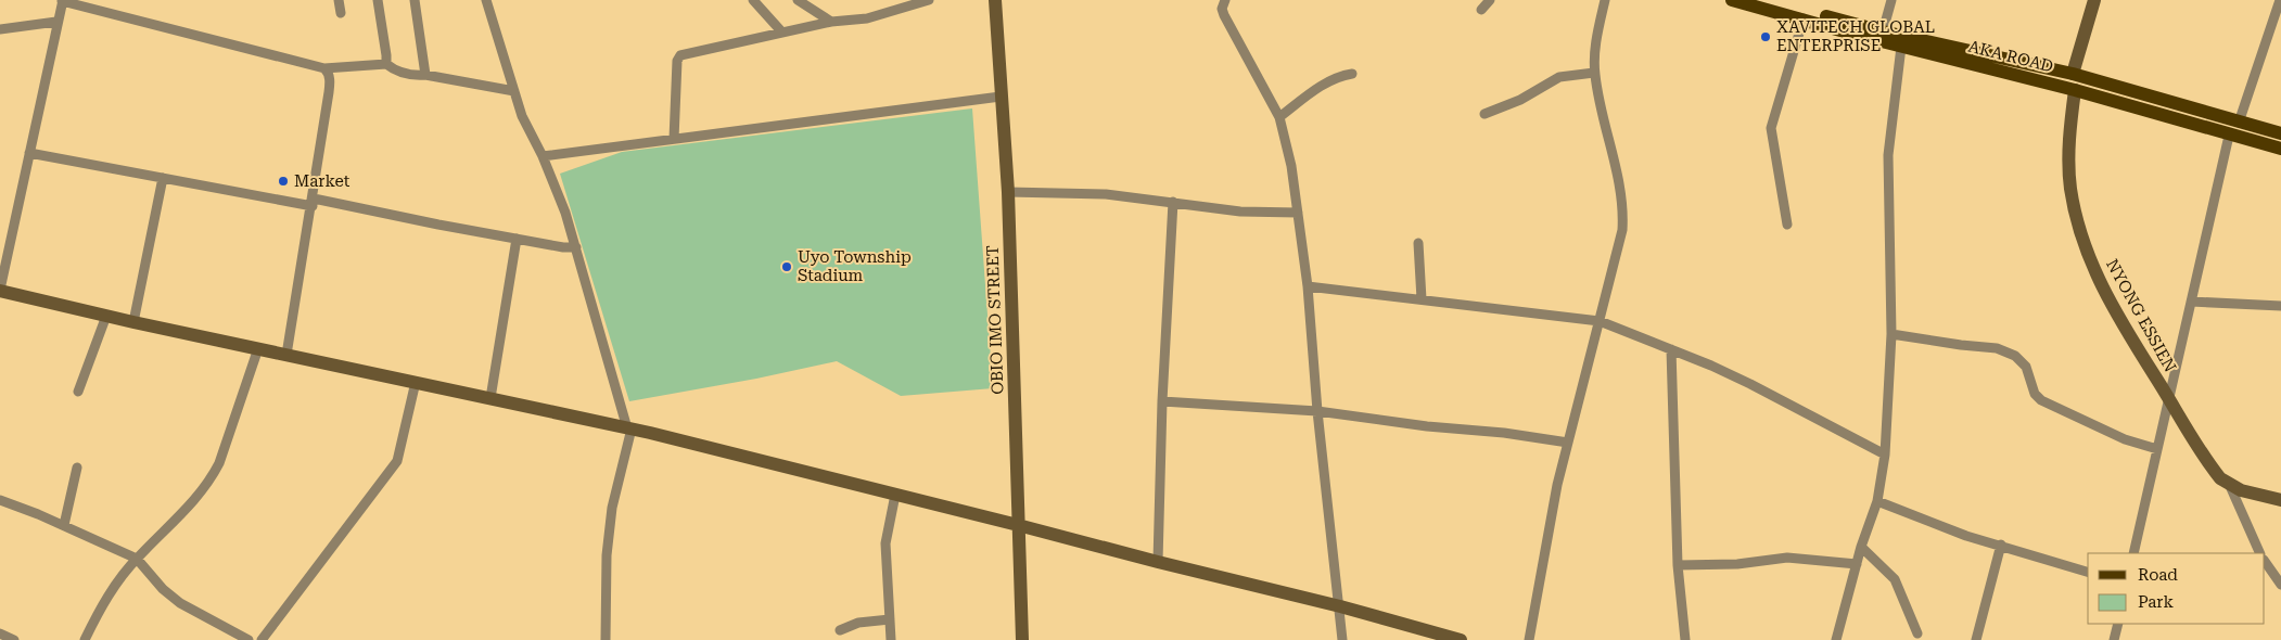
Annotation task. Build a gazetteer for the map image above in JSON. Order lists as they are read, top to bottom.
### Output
{
  "streets": {
    "main road": ["AKA ROAD"],
    "street": ["NYONG ESSIEN", "OBIO IMO STREET"]
  },
  "crossings": [
    ["AKA ROAD", "NYONG ESSIEN"]
  ],
  "places": ["XAVITECH GLOBAL ENTERPRISE", "Market", "Uyo Township Stadium"],
  "legend": ["Road", "Park"]
}
